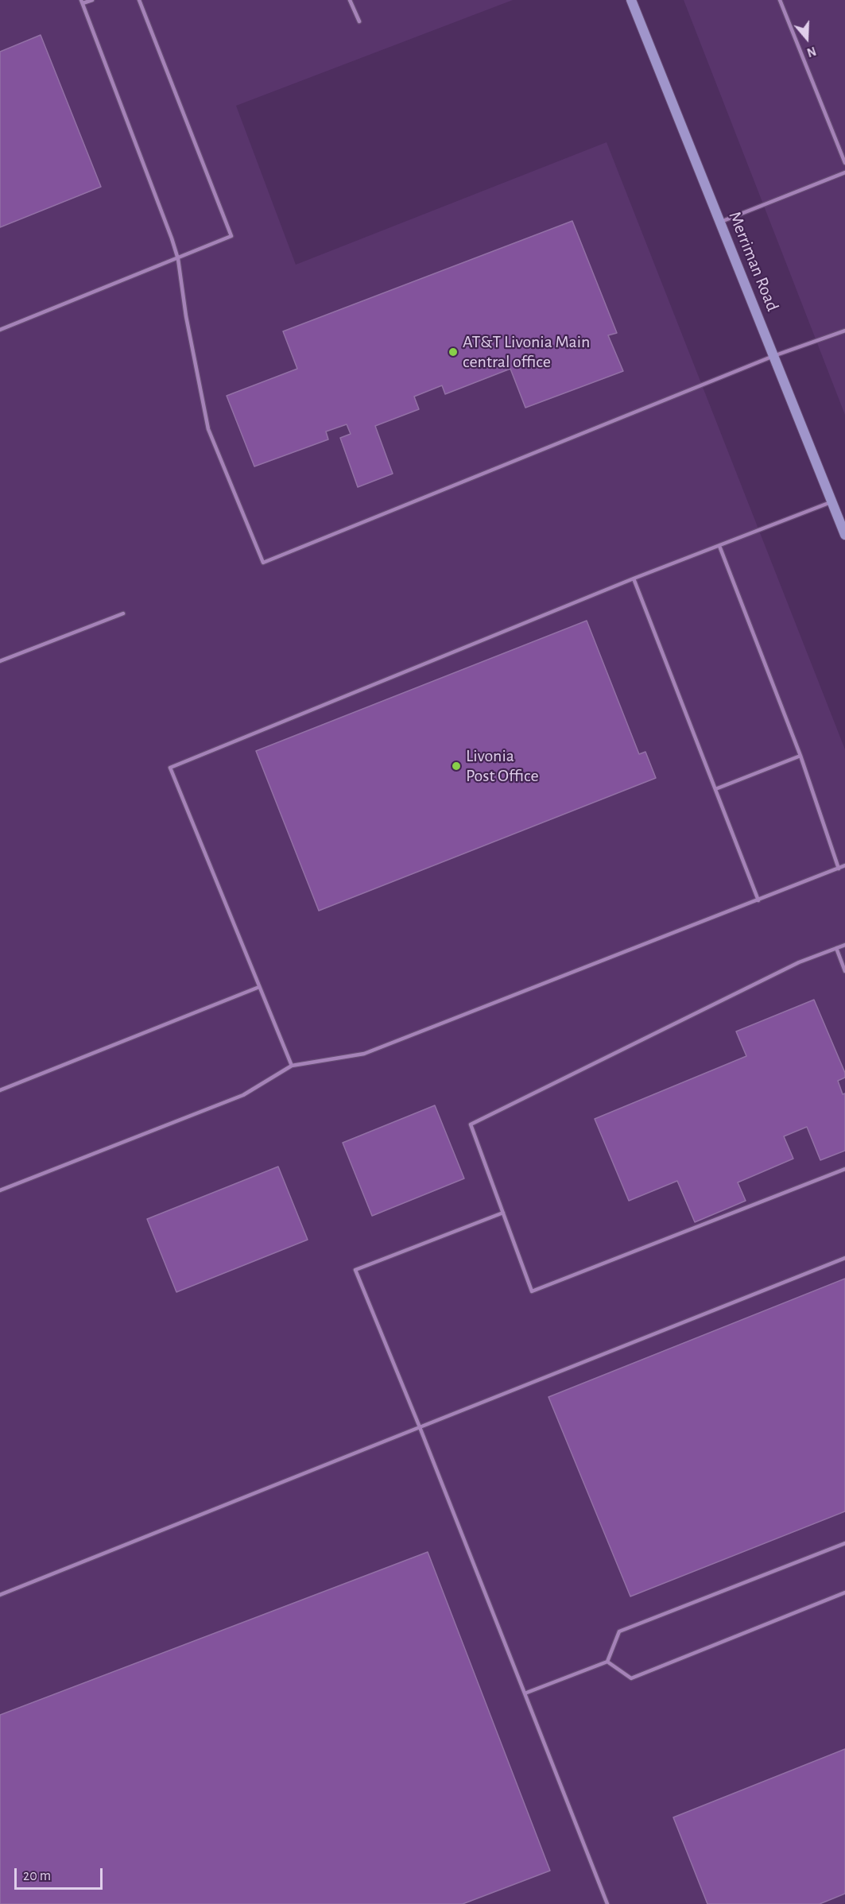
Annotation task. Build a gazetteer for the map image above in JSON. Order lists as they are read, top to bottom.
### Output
{
  "streets": {
    "main road": ["Merriman Road"]
  },
  "places": ["AT&T Livonia Main central office", "Livonia Post Office"],
  "scale_bar": "20 m",
  "north": "bottom"
}
